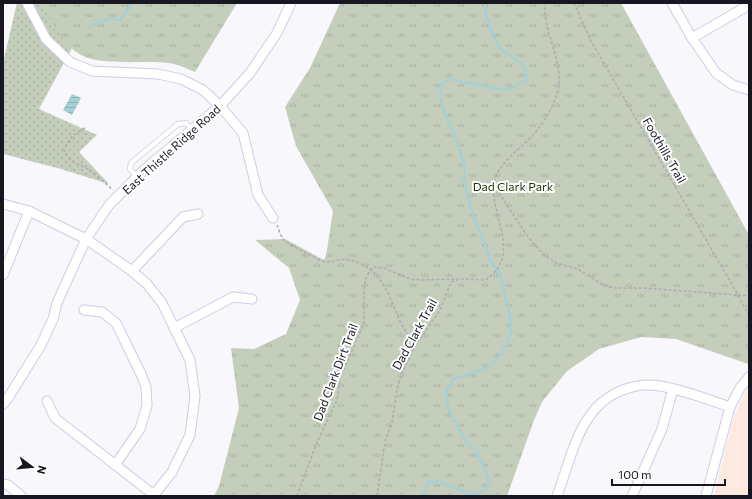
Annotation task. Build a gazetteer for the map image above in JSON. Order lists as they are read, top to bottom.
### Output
{
  "streets": {
    "street": ["East Thistle Ridge Road"],
    "path": ["Foothills Trail", "Dad Clark Trail", "Dad Clark Dirt Trail"]
  },
  "parks": ["Dad Clark Park"],
  "scale_bar": "100 m",
  "north": "right"
}
